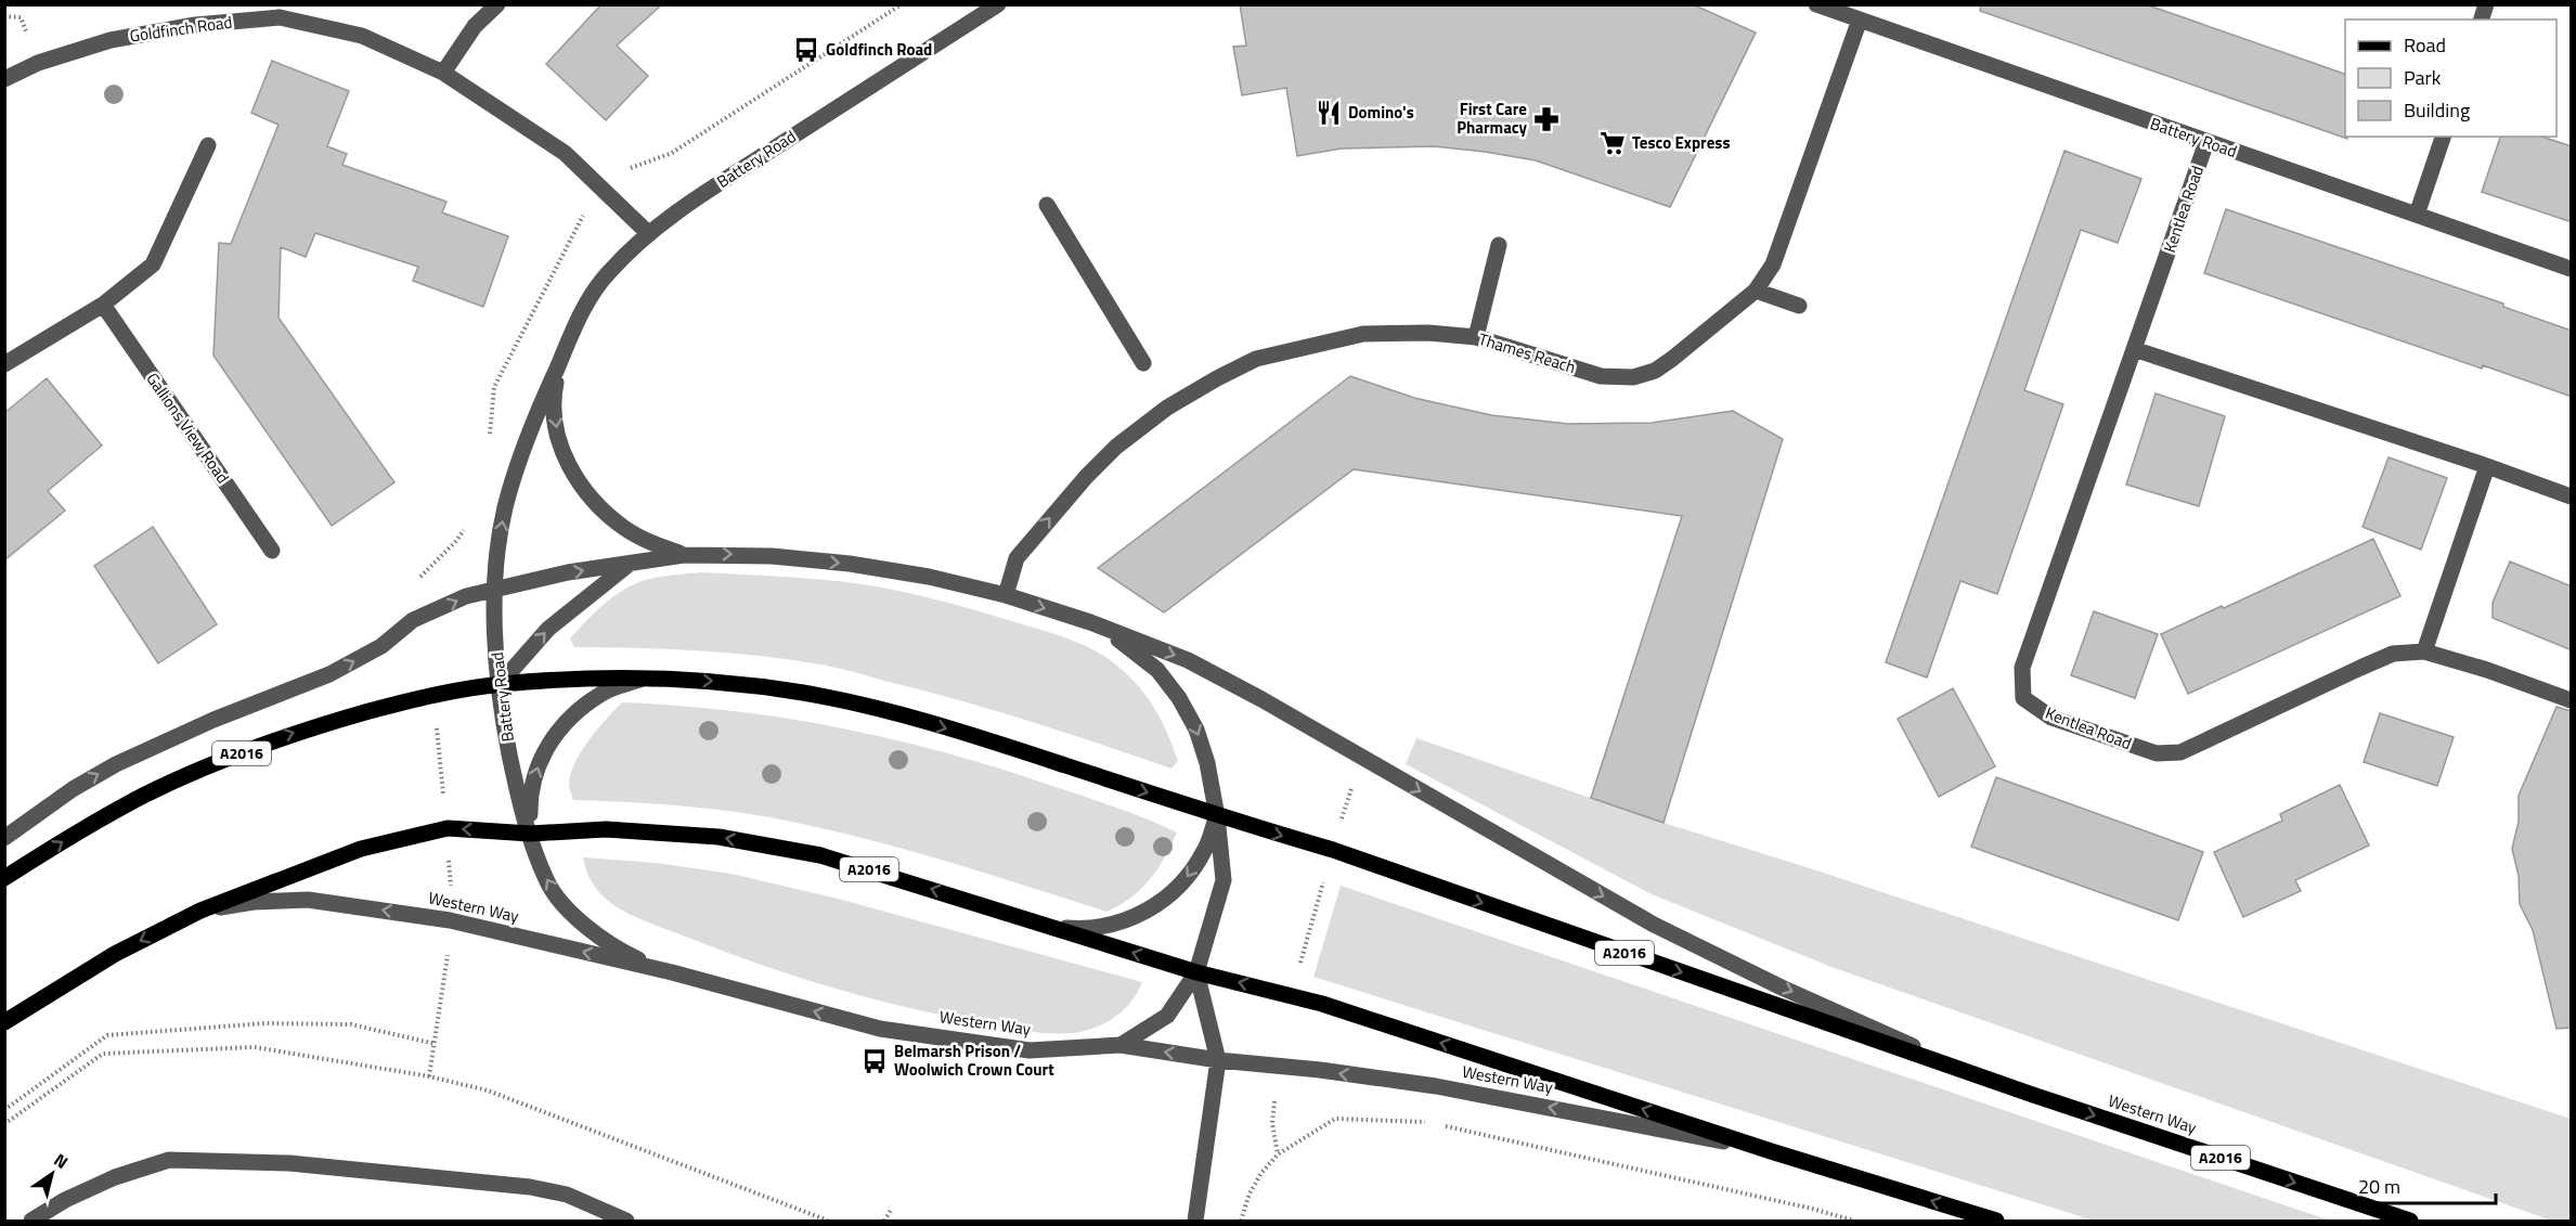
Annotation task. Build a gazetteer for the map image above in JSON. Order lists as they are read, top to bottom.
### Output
{
  "streets": {
    "main road": ["A2016", "Western Way"],
    "street": [
      "Goldfinch Road",
      "Battery Road",
      "Kentlea Road",
      "Thames Reach",
      "Gallions View Road"
    ]
  },
  "crossings": [
    ["Goldfinch Road", "Battery Road"],
    ["Battery Road", "Kentlea Road"],
    ["Battery Road", "Thames Reach"],
    ["Battery Road", "Western Way"],
    ["Thames Reach", "Western Way"]
  ],
  "one_way": ["Thames Reach"],
  "places": {
    "bus stop": ["Goldfinch Road", "Belmarsh Prison / Woolwich Crown Court"],
    "restaurant": ["Domino's"],
    "pharmacy": ["First Care Pharmacy"],
    "supermarket": ["Tesco Express"]
  },
  "legend": ["Road", "Park", "Building"],
  "scale_bar": "20 m",
  "north": "top right"
}
